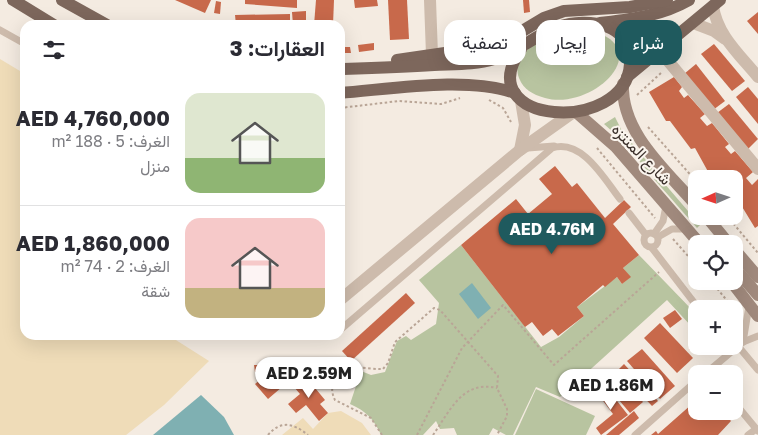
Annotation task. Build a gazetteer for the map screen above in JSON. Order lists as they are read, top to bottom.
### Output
{
  "streets": {
    "main road": ["شارع المنتزه"]
  },
  "north": "left",
  "page": {
    "chip": ["شراء", "إيجار", "تصفية"],
    "heading": "العقارات: 3",
    "list": [
      {
        "name": "AED 4,760,000",
        "note": "الغرف: 5 · 188 m² · منزل"
      },
      {
        "name": "AED 1,860,000",
        "note": "الغرف: 2 · 74 m² · شقة"
      }
    ],
    "map_buttons": ["+", "−"],
    "price": ["AED 4.76M", "AED 2.59M", "AED 1.86M"]
  }
}
